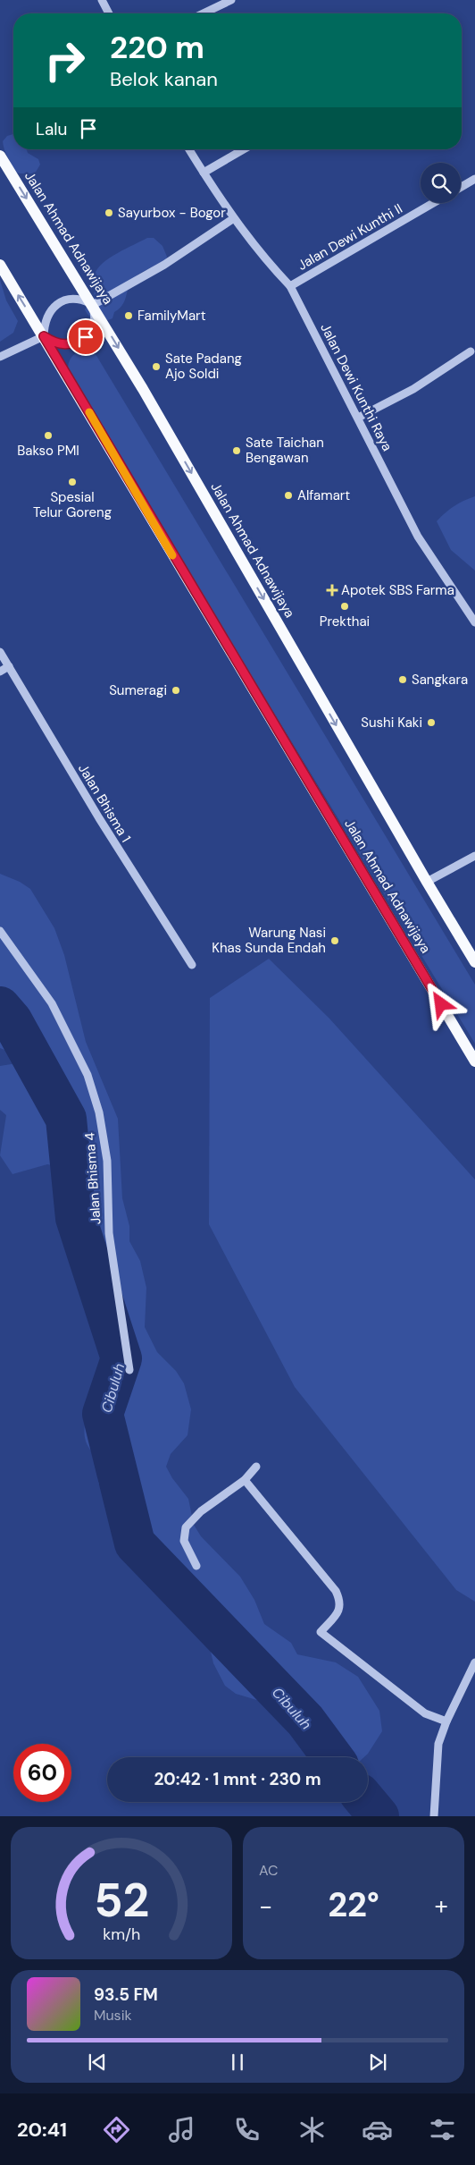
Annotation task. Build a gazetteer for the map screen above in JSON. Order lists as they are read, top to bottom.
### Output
{
  "streets": {
    "main road": ["Jalan Ahmad Adnawijaya"],
    "street": [
      "Jalan Dewi Kunthi II",
      "Jalan Dewi Kunthi Raya",
      "Jalan Bhisma 1",
      "Jalan Bhisma 4"
    ]
  },
  "crossings": [
    ["Jalan Dewi Kunthi II", "Jalan Dewi Kunthi Raya"]
  ],
  "water": ["Cibuluh"],
  "places": {
    "other": [
      "Sayurbox - Bogor",
      "FamilyMart",
      "Sate Padang Ajo Soldi",
      "Bakso PMI",
      "Sate Taichan Bengawan",
      "Spesial Telur Goreng",
      "Alfamart",
      "Prekthai",
      "Sangkara",
      "Sumeragi",
      "Sushi Kaki",
      "Warung Nasi Khas Sunda Endah"
    ],
    "health": ["Apotek SBS Farma"]
  },
  "page": {
    "turn": ["220 m", "Belok kanan"],
    "then": "Lalu",
    "limit": "60",
    "trip": "20:42 · 1 mnt · 230 m",
    "tile": "AC",
    "heat": ["−", "22°", "+"],
    "song": ["93.5 FM", "Musik"],
    "tabs": "20:41",
    "gauge": ["52", "km/h"]
  }
}
